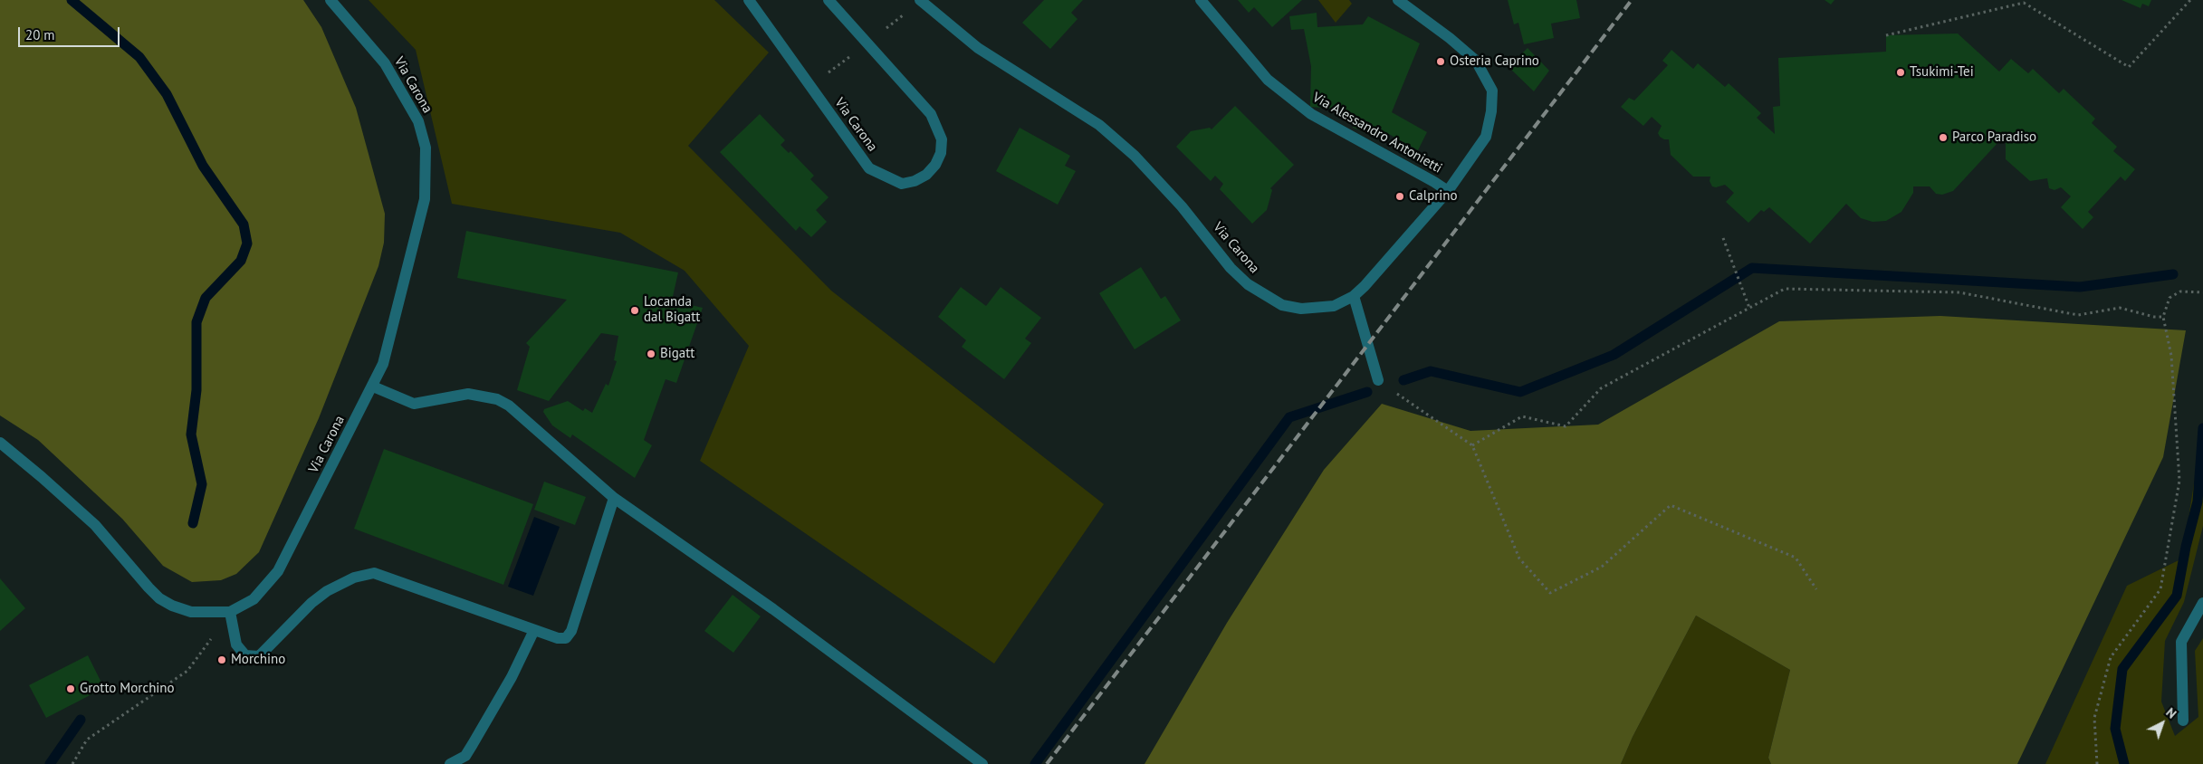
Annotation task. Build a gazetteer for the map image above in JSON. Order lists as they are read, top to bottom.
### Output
{
  "streets": {
    "street": ["Via Carona", "Via Alessandro Antonietti"]
  },
  "crossings": [
    ["Via Carona", "Via Alessandro Antonietti"]
  ],
  "places": [
    "Osteria Caprino",
    "Tsukimi-Tei",
    "Parco Paradiso",
    "Calprino",
    "Locanda dal Bigatt",
    "Bigatt",
    "Morchino",
    "Grotto Morchino"
  ],
  "scale_bar": "20 m",
  "north": "top right"
}
